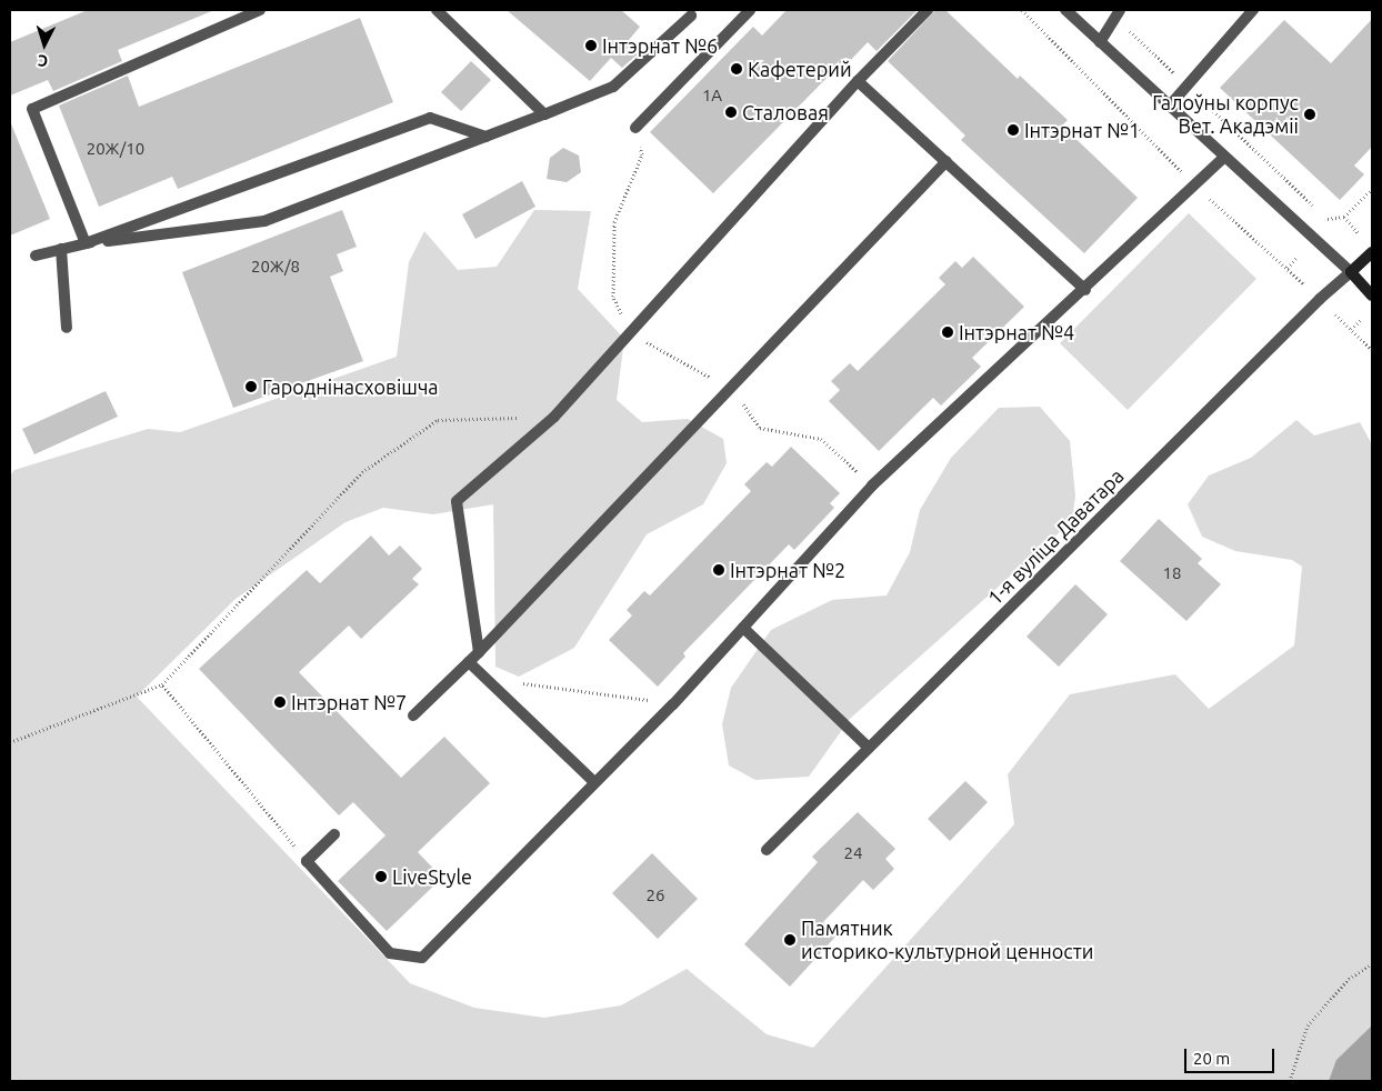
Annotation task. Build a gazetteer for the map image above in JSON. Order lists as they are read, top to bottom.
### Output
{
  "streets": {
    "street": ["1-я вуліца Даватара"]
  },
  "places": [
    "Інтэрнат №6",
    "Кафетерий",
    "Сталовая",
    "Галоўны корпус Вет. Акадэміі",
    "Інтэрнат №1",
    "Інтэрнат №4",
    "Гароднінасховішча",
    "Інтэрнат №2",
    "Інтэрнат №7",
    "LiveStyle",
    "Памятник историко-культурной ценности"
  ],
  "house_numbers": [
    "1А",
    "20Ж/10",
    "20Ж/8",
    "18",
    "24",
    "26"
  ],
  "scale_bar": "20 m",
  "north": "bottom"
}
